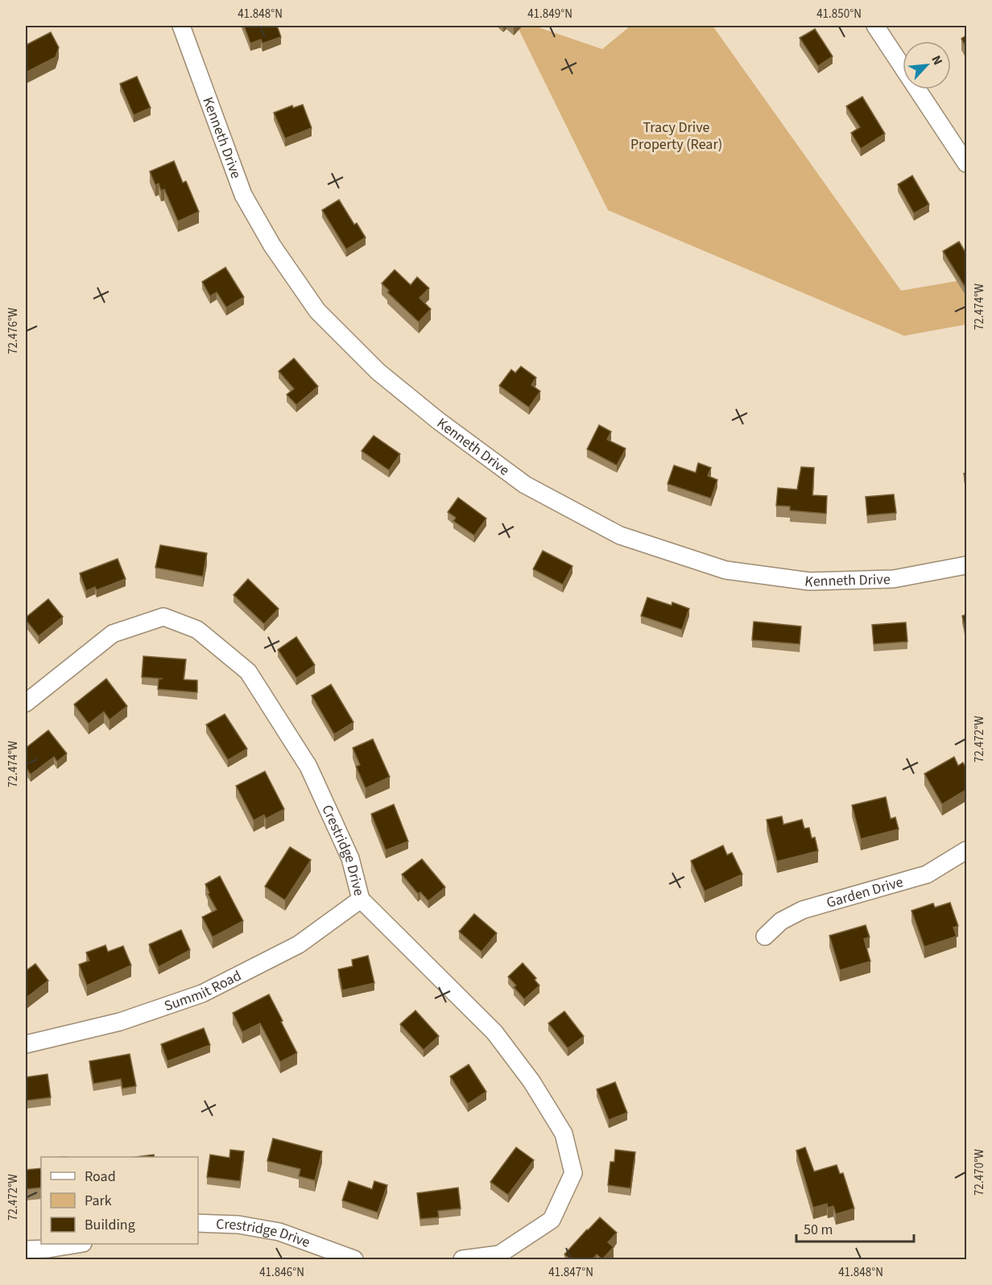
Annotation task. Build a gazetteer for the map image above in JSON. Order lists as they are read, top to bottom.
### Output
{
  "streets": {
    "street": [
      "Kenneth Drive",
      "Crestridge Drive",
      "Garden Drive",
      "Summit Road"
    ]
  },
  "crossings": [
    ["Crestridge Drive", "Summit Road"]
  ],
  "parks": ["Tracy Drive Property (Rear)"],
  "legend": ["Road", "Park", "Building"],
  "scale_bar": "50 m",
  "north": "top right",
  "coordinates": [
    "41.848°N",
    "41.849°N",
    "41.850°N",
    "72.474°W",
    "72.476°W",
    "72.472°W",
    "72.470°W",
    "41.846°N",
    "41.847°N"
  ]
}
